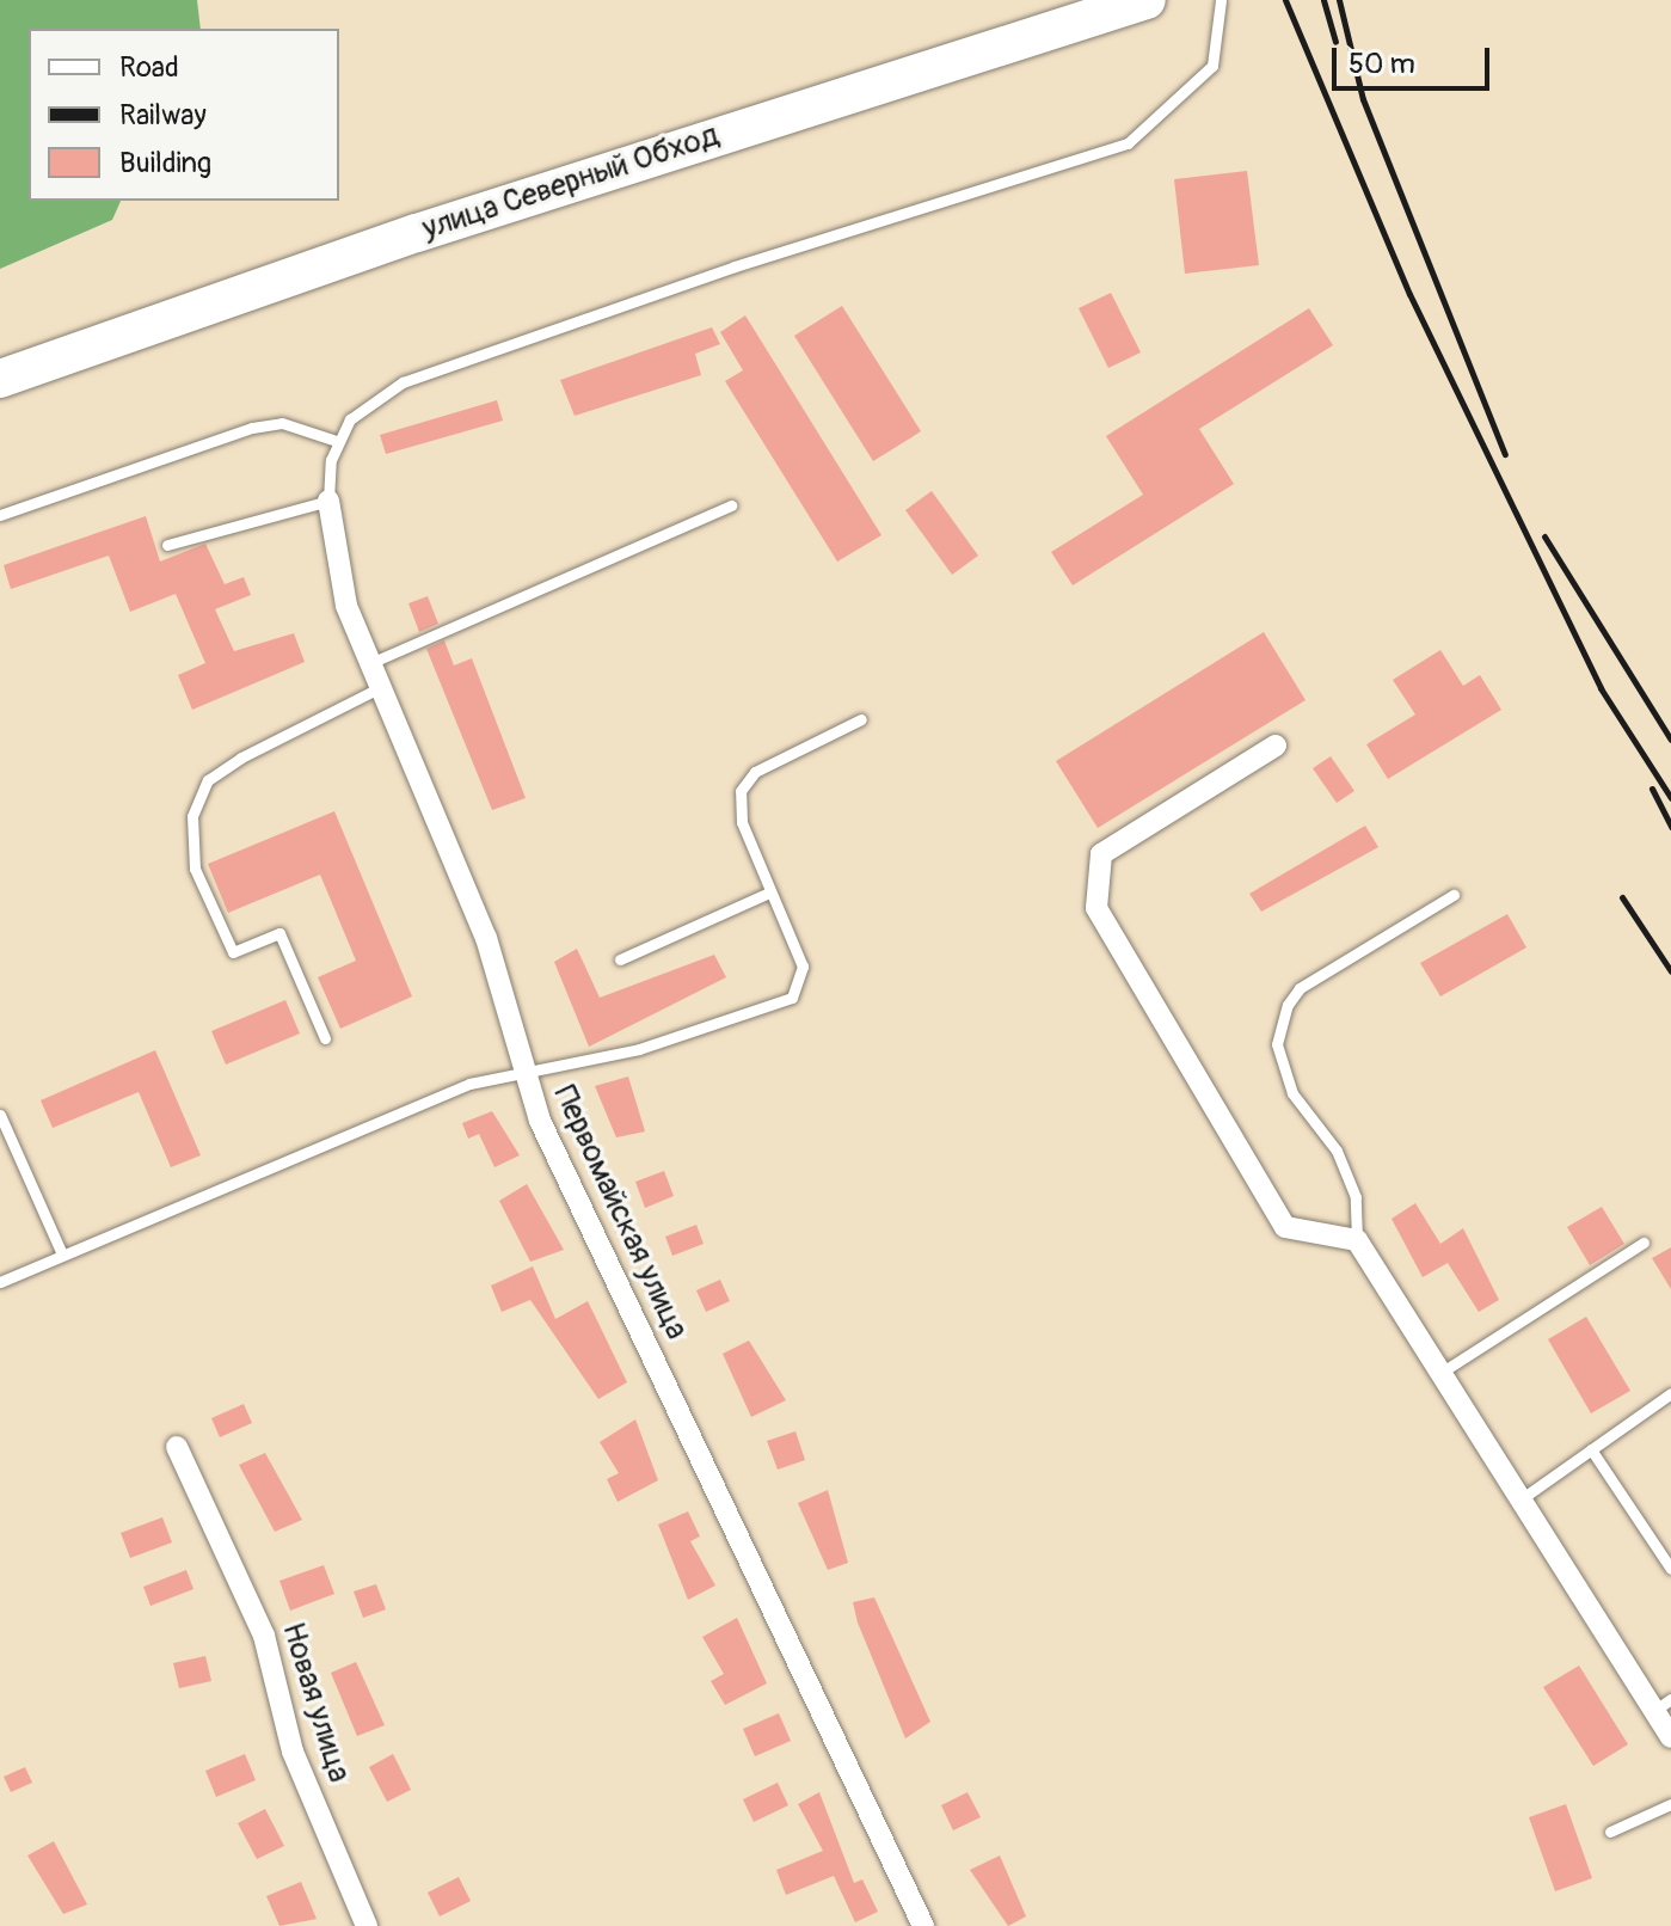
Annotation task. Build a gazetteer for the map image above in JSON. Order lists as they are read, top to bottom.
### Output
{
  "streets": {
    "highway": ["улица Северный Обход"],
    "street": ["Первомайская улица", "Новая улица"]
  },
  "legend": ["Road", "Railway", "Building"],
  "scale_bar": "50 m"
}
